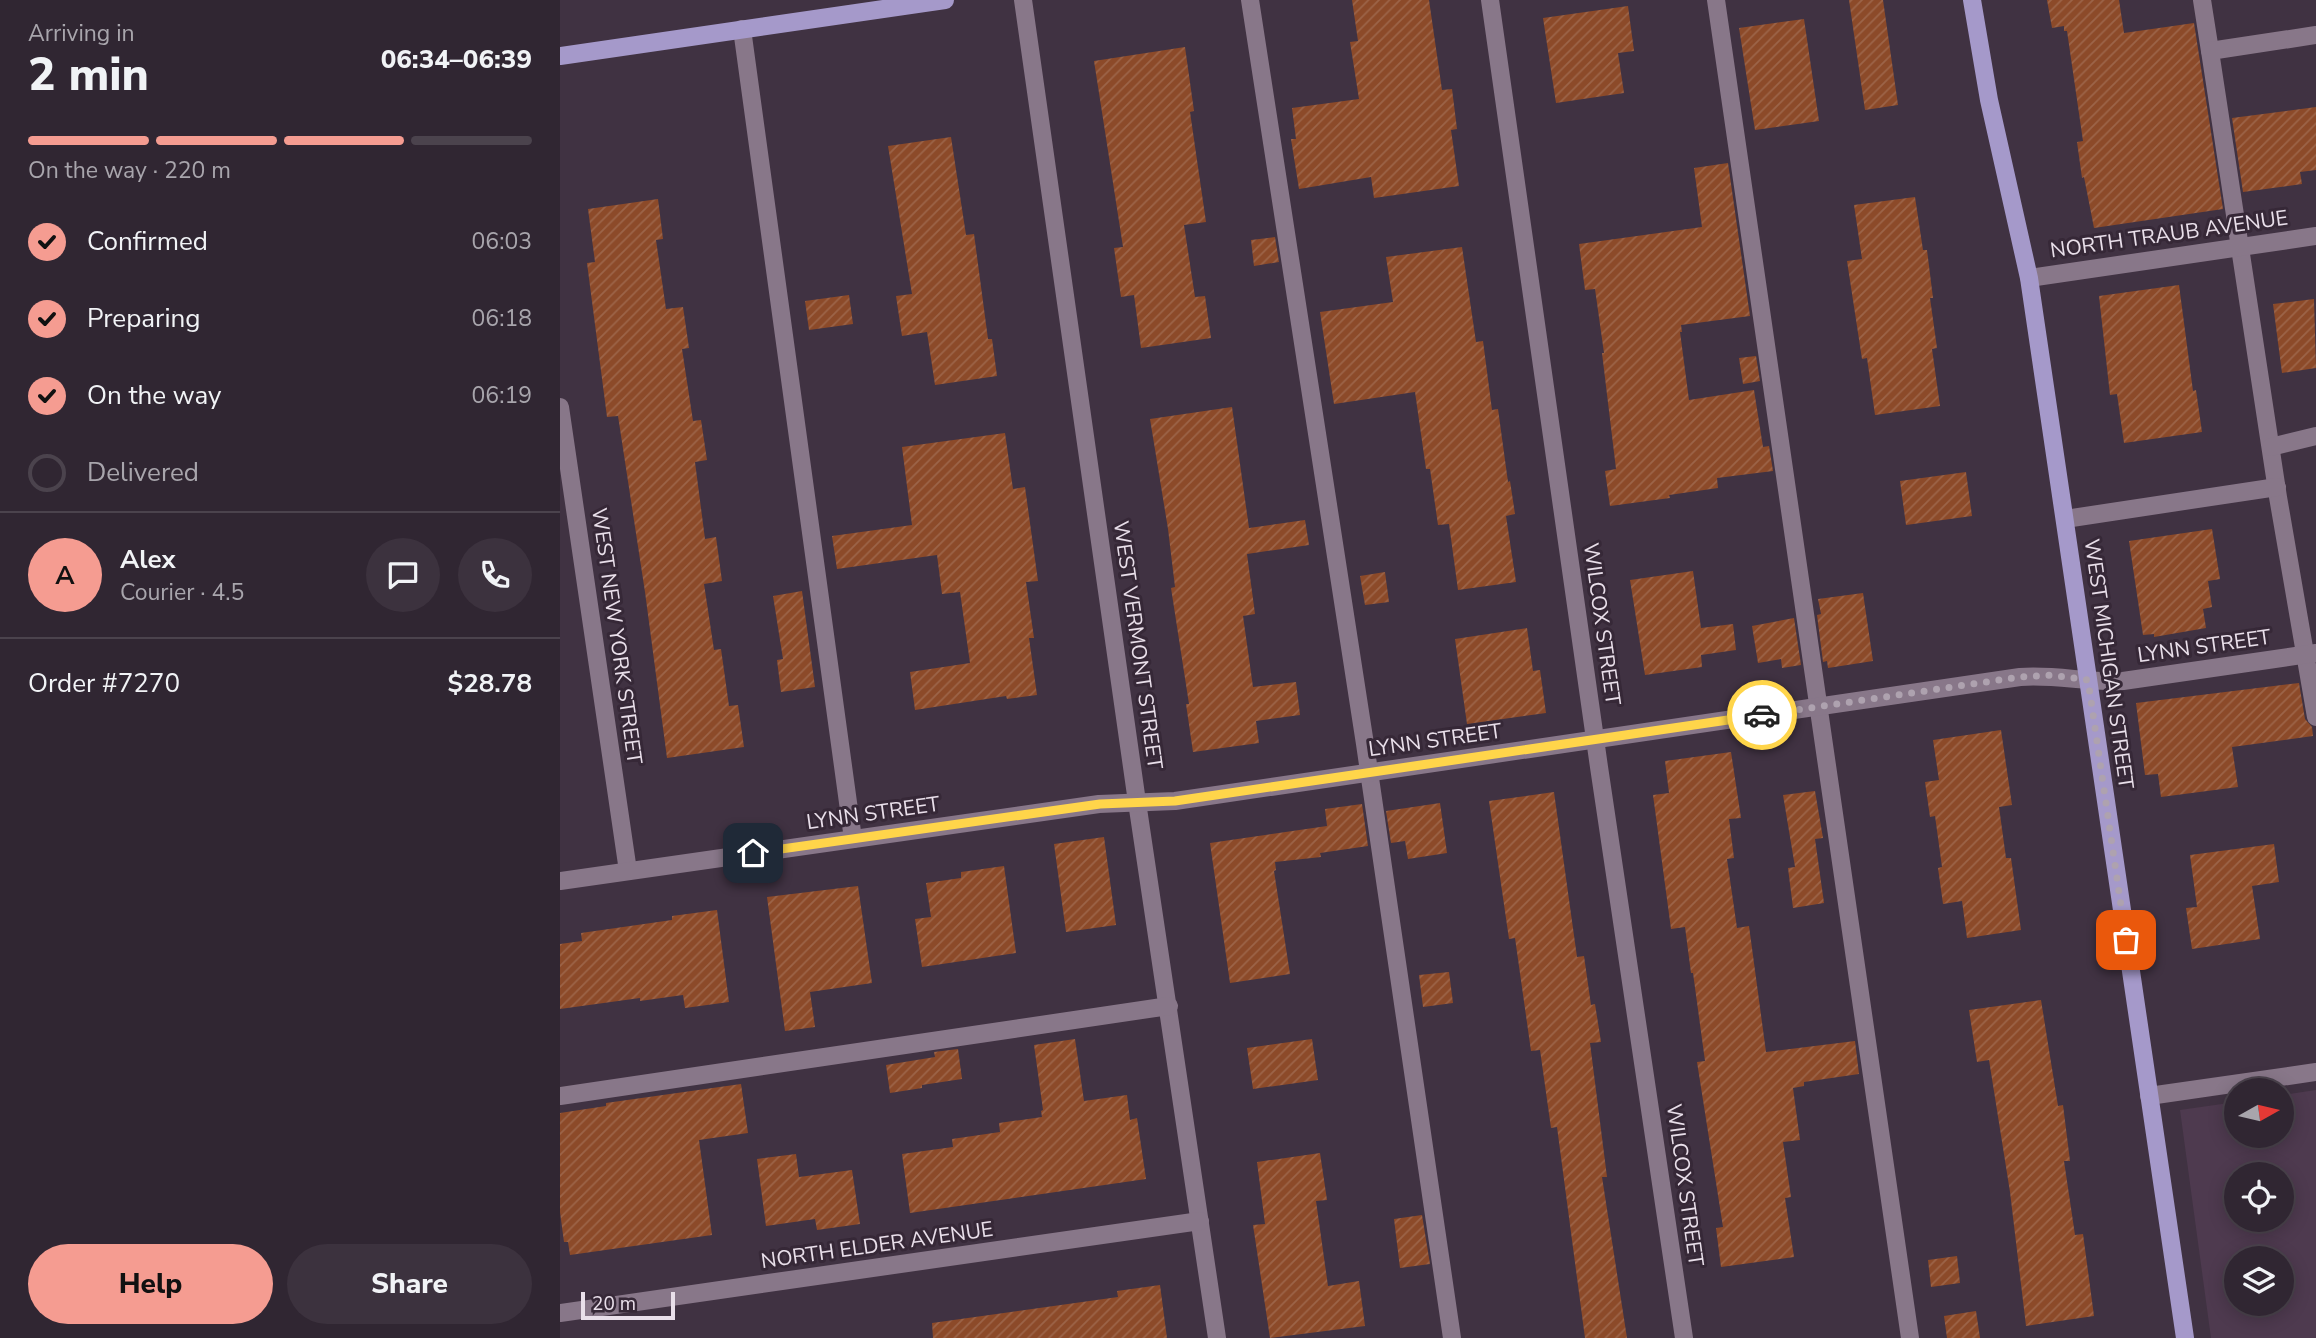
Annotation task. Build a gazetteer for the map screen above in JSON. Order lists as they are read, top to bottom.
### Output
{
  "streets": {
    "main road": ["WEST MICHIGAN STREET"],
    "street": [
      "NORTH TRAUB AVENUE",
      "WILCOX STREET",
      "WEST NEW YORK STREET",
      "WEST VERMONT STREET",
      "LYNN STREET",
      "NORTH ELDER AVENUE"
    ]
  },
  "crossings": [
    ["NORTH TRAUB AVENUE", "WEST MICHIGAN STREET"],
    ["WILCOX STREET", "LYNN STREET"],
    ["WEST NEW YORK STREET", "LYNN STREET"],
    ["WEST VERMONT STREET", "LYNN STREET"],
    ["WEST VERMONT STREET", "NORTH ELDER AVENUE"],
    ["LYNN STREET", "WEST MICHIGAN STREET"]
  ],
  "scale_bar": "20 m",
  "north": "right",
  "page": {
    "heading": ["2 min", "Arriving in", "06:34–06:39"],
    "panel": [
      "Alex",
      "Courier · 4.5",
      "Order #7270",
      "$28.78"
    ],
    "bar": "On the way · 220 m",
    "list": [
      ["Confirmed", "06:03"],
      ["Preparing", "06:18"],
      ["On the way", "06:19"],
      "Delivered"
    ],
    "round": "A",
    "buttons": ["Help", "Share"],
    "scale": "20 m"
  }
}
